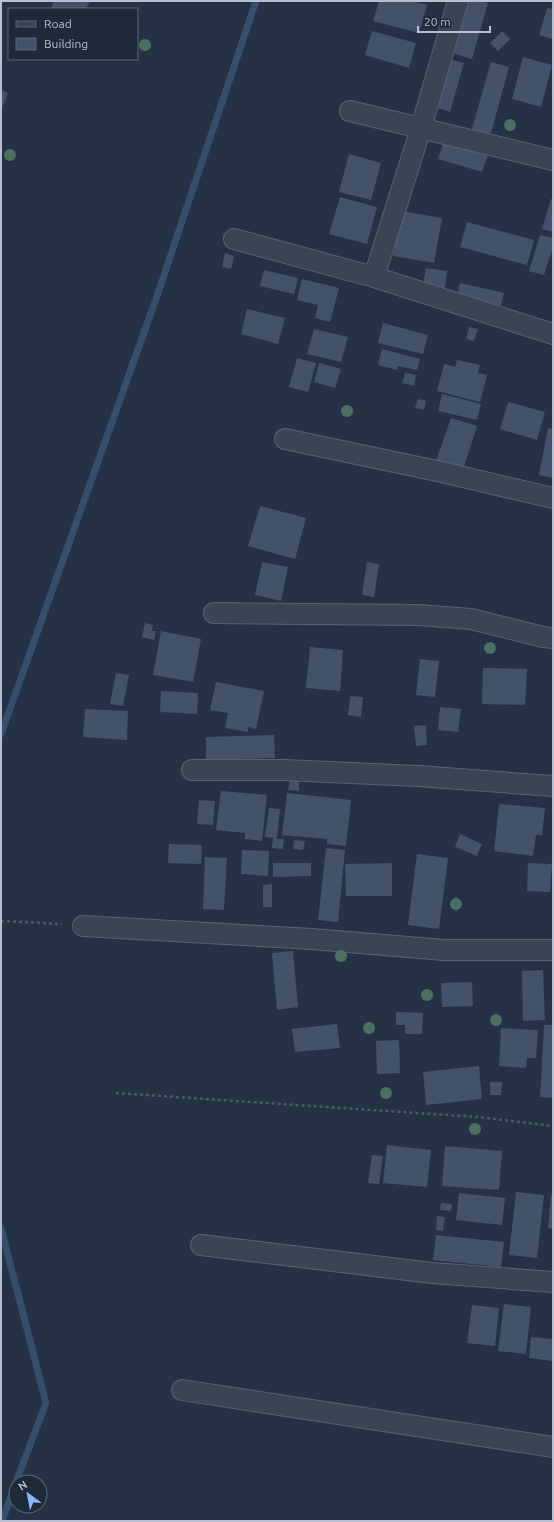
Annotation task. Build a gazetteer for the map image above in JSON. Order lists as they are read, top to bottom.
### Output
{
  "legend": ["Road", "Building"],
  "scale_bar": "20 m",
  "north": "top left"
}
